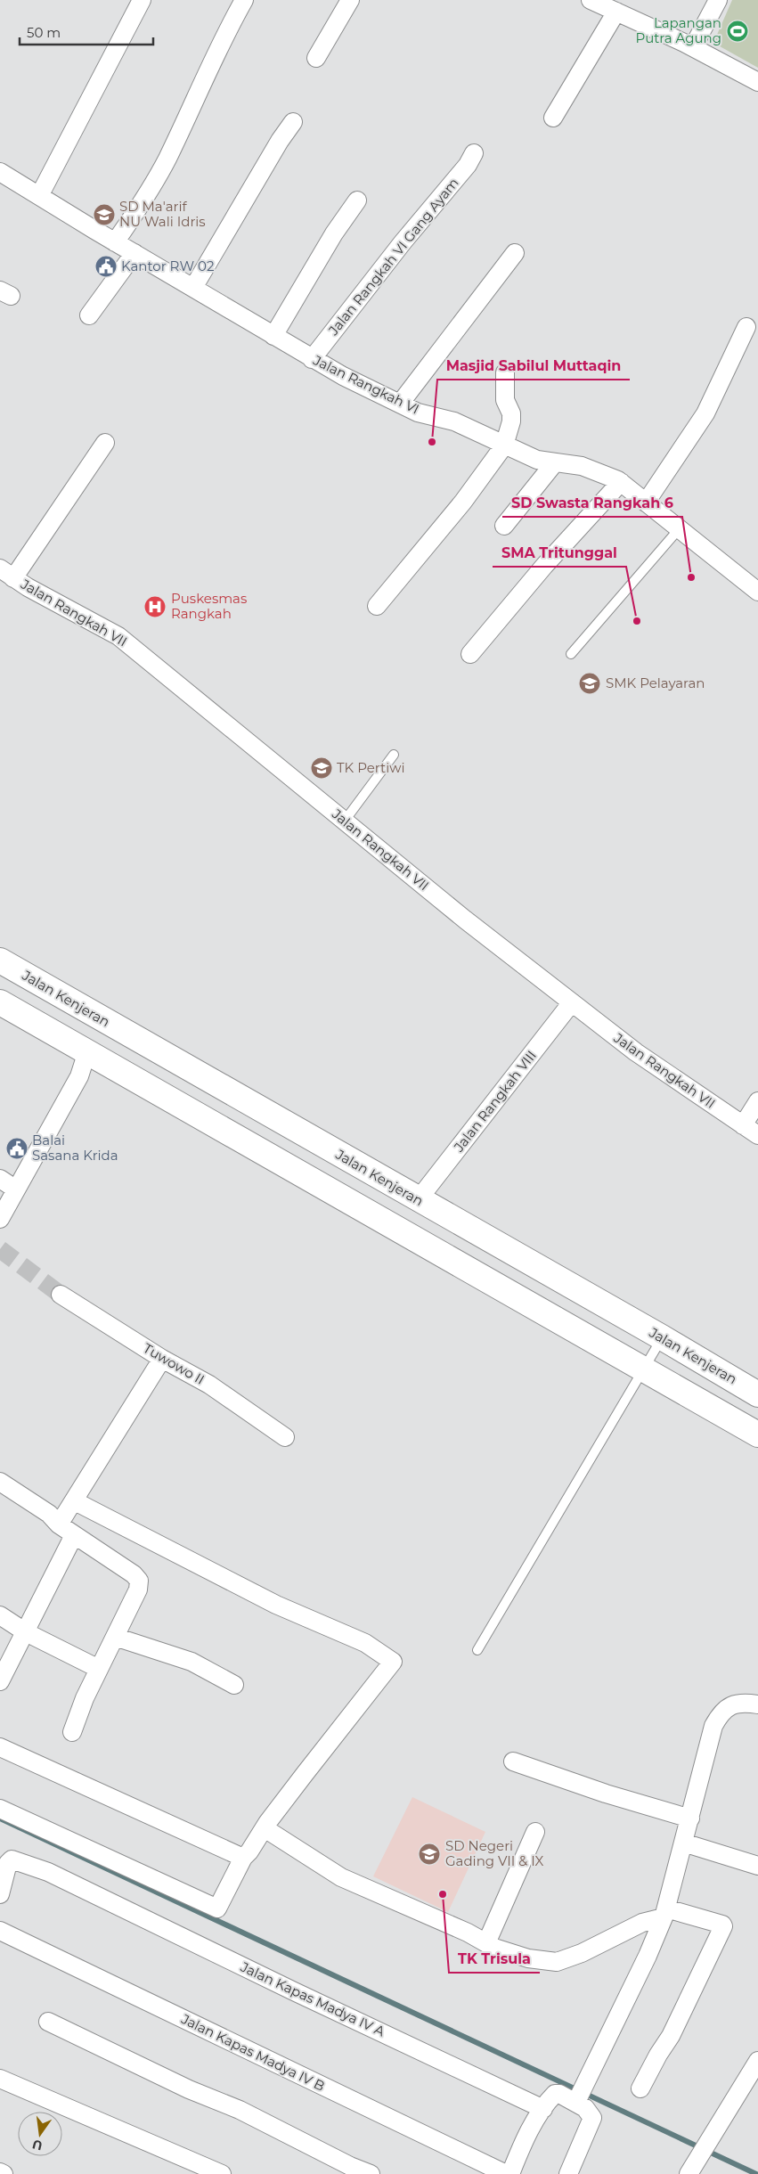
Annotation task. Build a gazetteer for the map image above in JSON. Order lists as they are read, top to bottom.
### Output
{
  "streets": {
    "highway": ["Jalan Kenjeran"],
    "street": [
      "Jalan Rangkah VI Gang Ayam",
      "Jalan Rangkah VI",
      "Jalan Rangkah VII",
      "Jalan Rangkah VIII",
      "Tuwowo II",
      "Jalan Kapas Madya IV A",
      "Jalan Kapas Madya IV B"
    ]
  },
  "crossings": [
    ["Jalan Rangkah VI Gang Ayam", "Jalan Rangkah VI"],
    ["Jalan Rangkah VII", "Jalan Rangkah VIII"],
    ["Jalan Kenjeran", "Jalan Rangkah VIII"]
  ],
  "places": {
    "sports": ["Lapangan Putra Agung"],
    "school or university": [
      "SD Ma'arif NU Wali Idris",
      "SMK Pelayaran",
      "TK Pertiwi",
      "SD Negeri Gading VII & IX"
    ],
    "public building": ["Kantor RW 02", "Balai Sasana Krida"],
    "other": [
      "Masjid Sabilul Muttaqin",
      "SD Swasta Rangkah 6",
      "SMA Tritunggal",
      "TK Trisula"
    ],
    "hospital": ["Puskesmas Rangkah"]
  },
  "scale_bar": "50 m",
  "north": "bottom"
}
